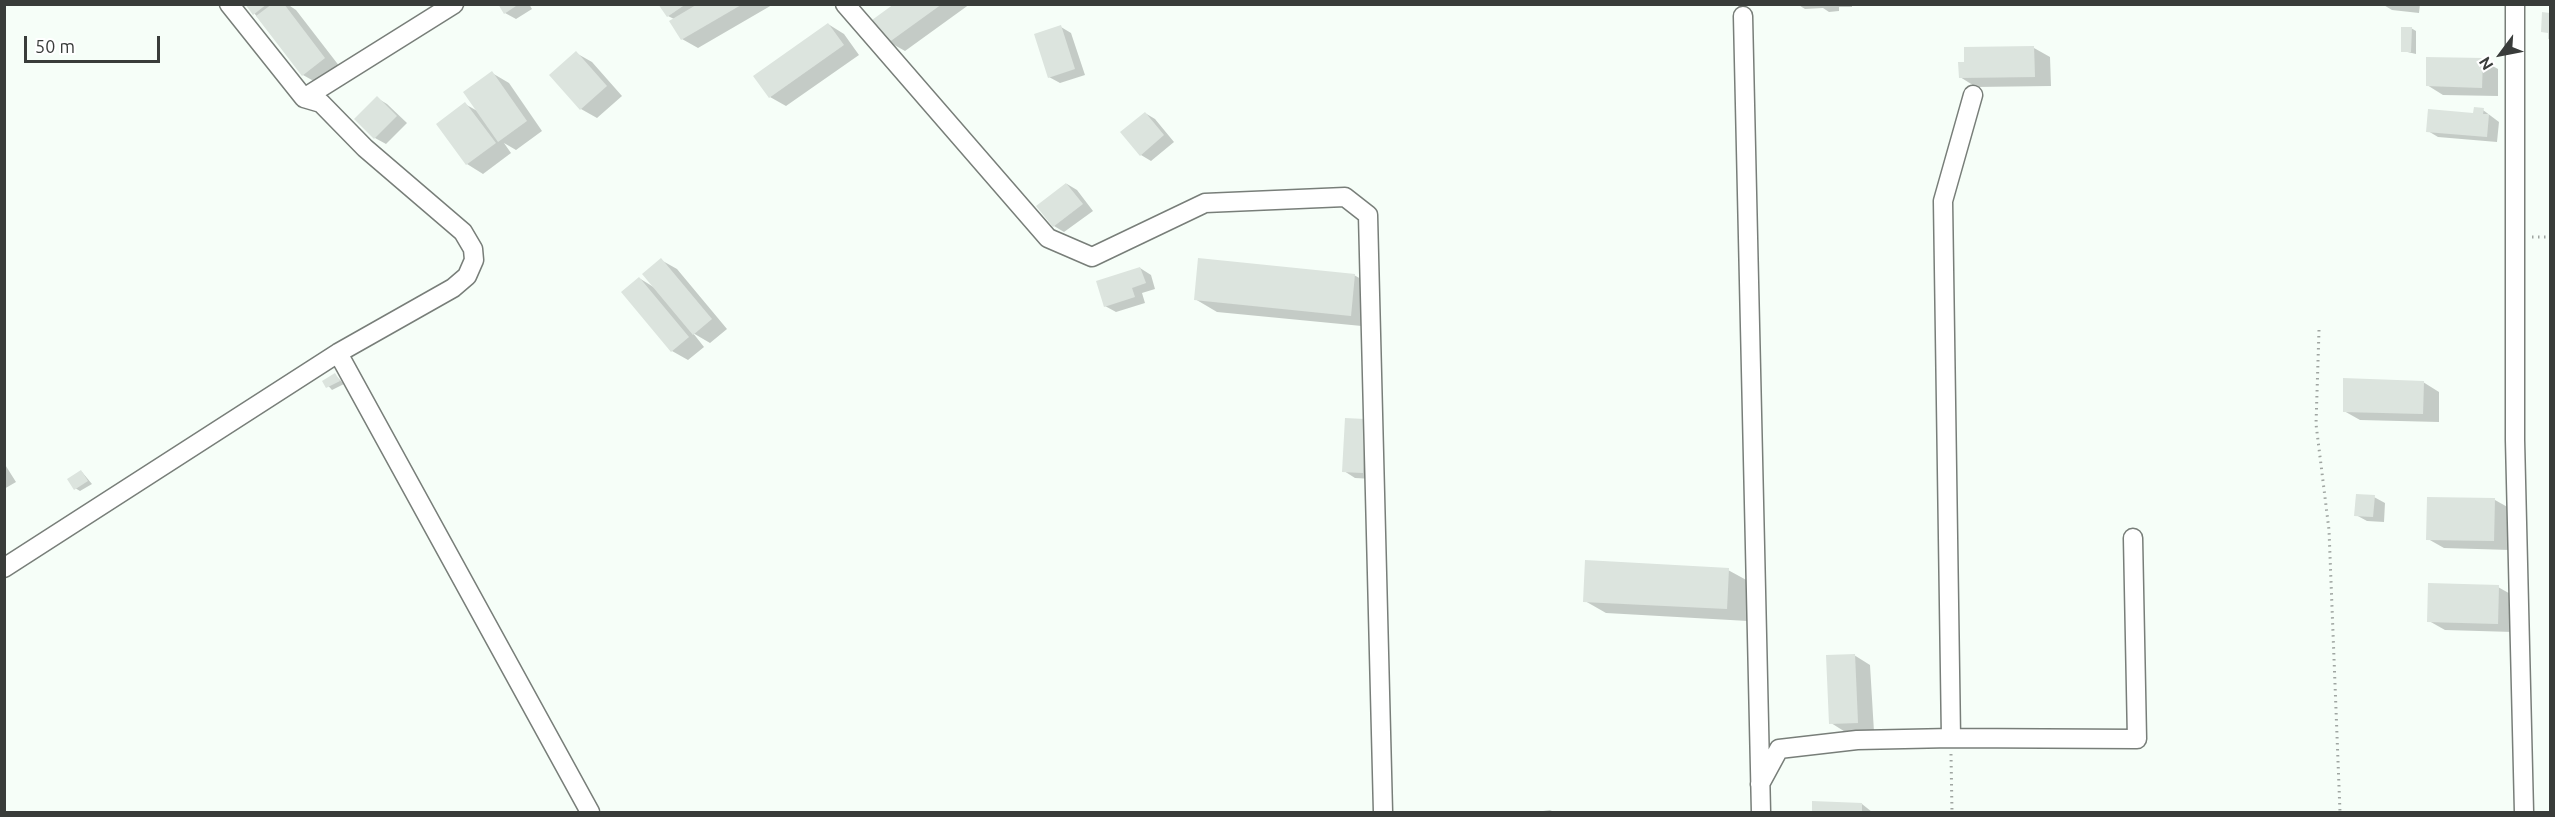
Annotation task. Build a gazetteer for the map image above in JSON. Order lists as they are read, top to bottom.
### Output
{
  "scale_bar": "50 m",
  "north": "bottom left"
}
